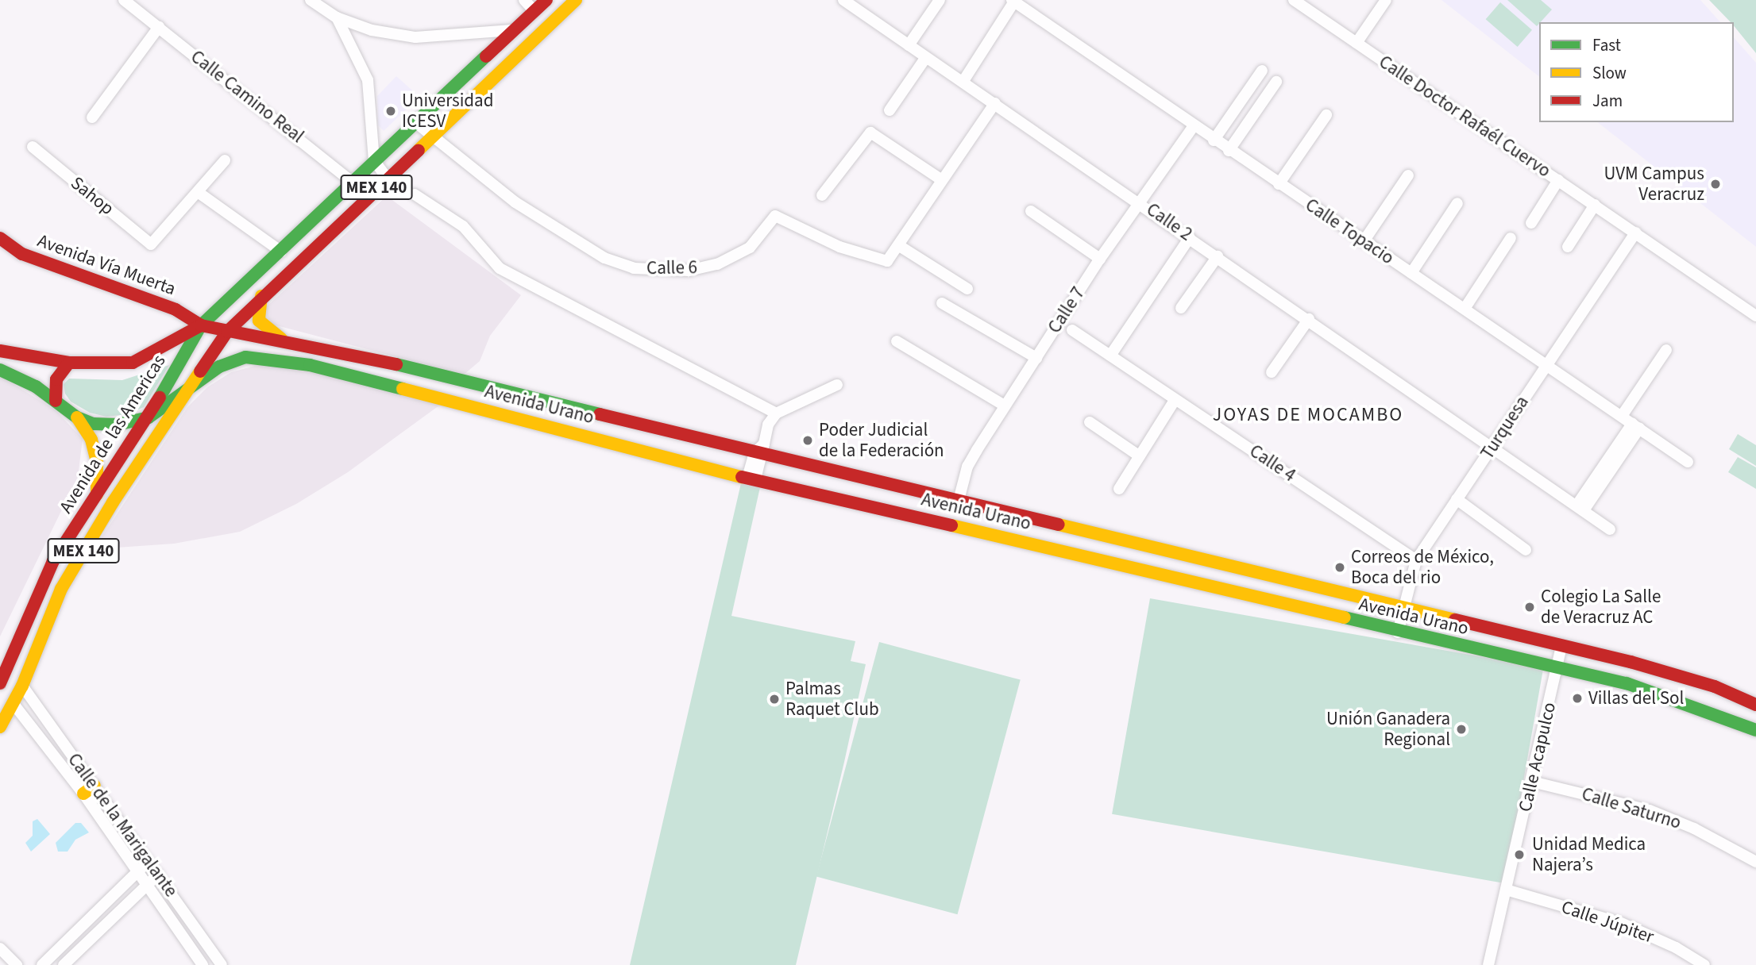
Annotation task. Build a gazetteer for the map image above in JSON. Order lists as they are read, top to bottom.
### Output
{
  "streets": {
    "main road": [
      "MEX 140",
      "Avenida Vía Muerta",
      "Avenida Urano",
      "Avenida de las Americas"
    ],
    "street": [
      "Calle Camino Real",
      "Calle Doctor Rafaél Cuervo",
      "Sahop",
      "Calle 2",
      "Calle Topacio",
      "Calle 6",
      "Calle 7",
      "Turquesa",
      "Calle 4",
      "Calle Acapulco",
      "Calle Saturno",
      "Calle de la Marigalante",
      "Calle Júpiter"
    ]
  },
  "crossings": [
    ["Calle Camino Real", "MEX 140"],
    ["Calle Doctor Rafaél Cuervo", "Turquesa"],
    ["MEX 140", "Avenida Vía Muerta"],
    ["MEX 140", "Calle 6"],
    ["MEX 140", "Avenida Urano"],
    ["MEX 140", "Avenida de las Americas"],
    ["Calle 2", "Calle 6"],
    ["Calle 2", "Calle 7"],
    ["Calle 2", "Turquesa"],
    ["Calle Topacio", "Calle 7"],
    ["Calle Topacio", "Turquesa"],
    ["Avenida Vía Muerta", "Avenida Urano"],
    ["Avenida Vía Muerta", "Avenida de las Americas"],
    ["Calle 7", "Avenida Urano"],
    ["Avenida Urano", "Turquesa"],
    ["Avenida Urano", "Avenida de las Americas"],
    ["Avenida Urano", "Calle Acapulco"],
    ["Turquesa", "Calle 4"],
    ["Avenida de las Americas", "Calle de la Marigalante"],
    ["Calle Acapulco", "Calle Saturno"],
    ["Calle Acapulco", "Calle Júpiter"]
  ],
  "districts": ["JOYAS DE MOCAMBO"],
  "places": [
    "Universidad ICESV",
    "UVM Campus Veracruz",
    "Poder Judicial de la Federación",
    "Correos de México, Boca del rio",
    "Colegio La Salle de Veracruz AC",
    "Villas del Sol",
    "Palmas Raquet Club",
    "Unión Ganadera Regional",
    "Unidad Medica Najera’s"
  ],
  "legend": ["Fast", "Slow", "Jam"]
}
